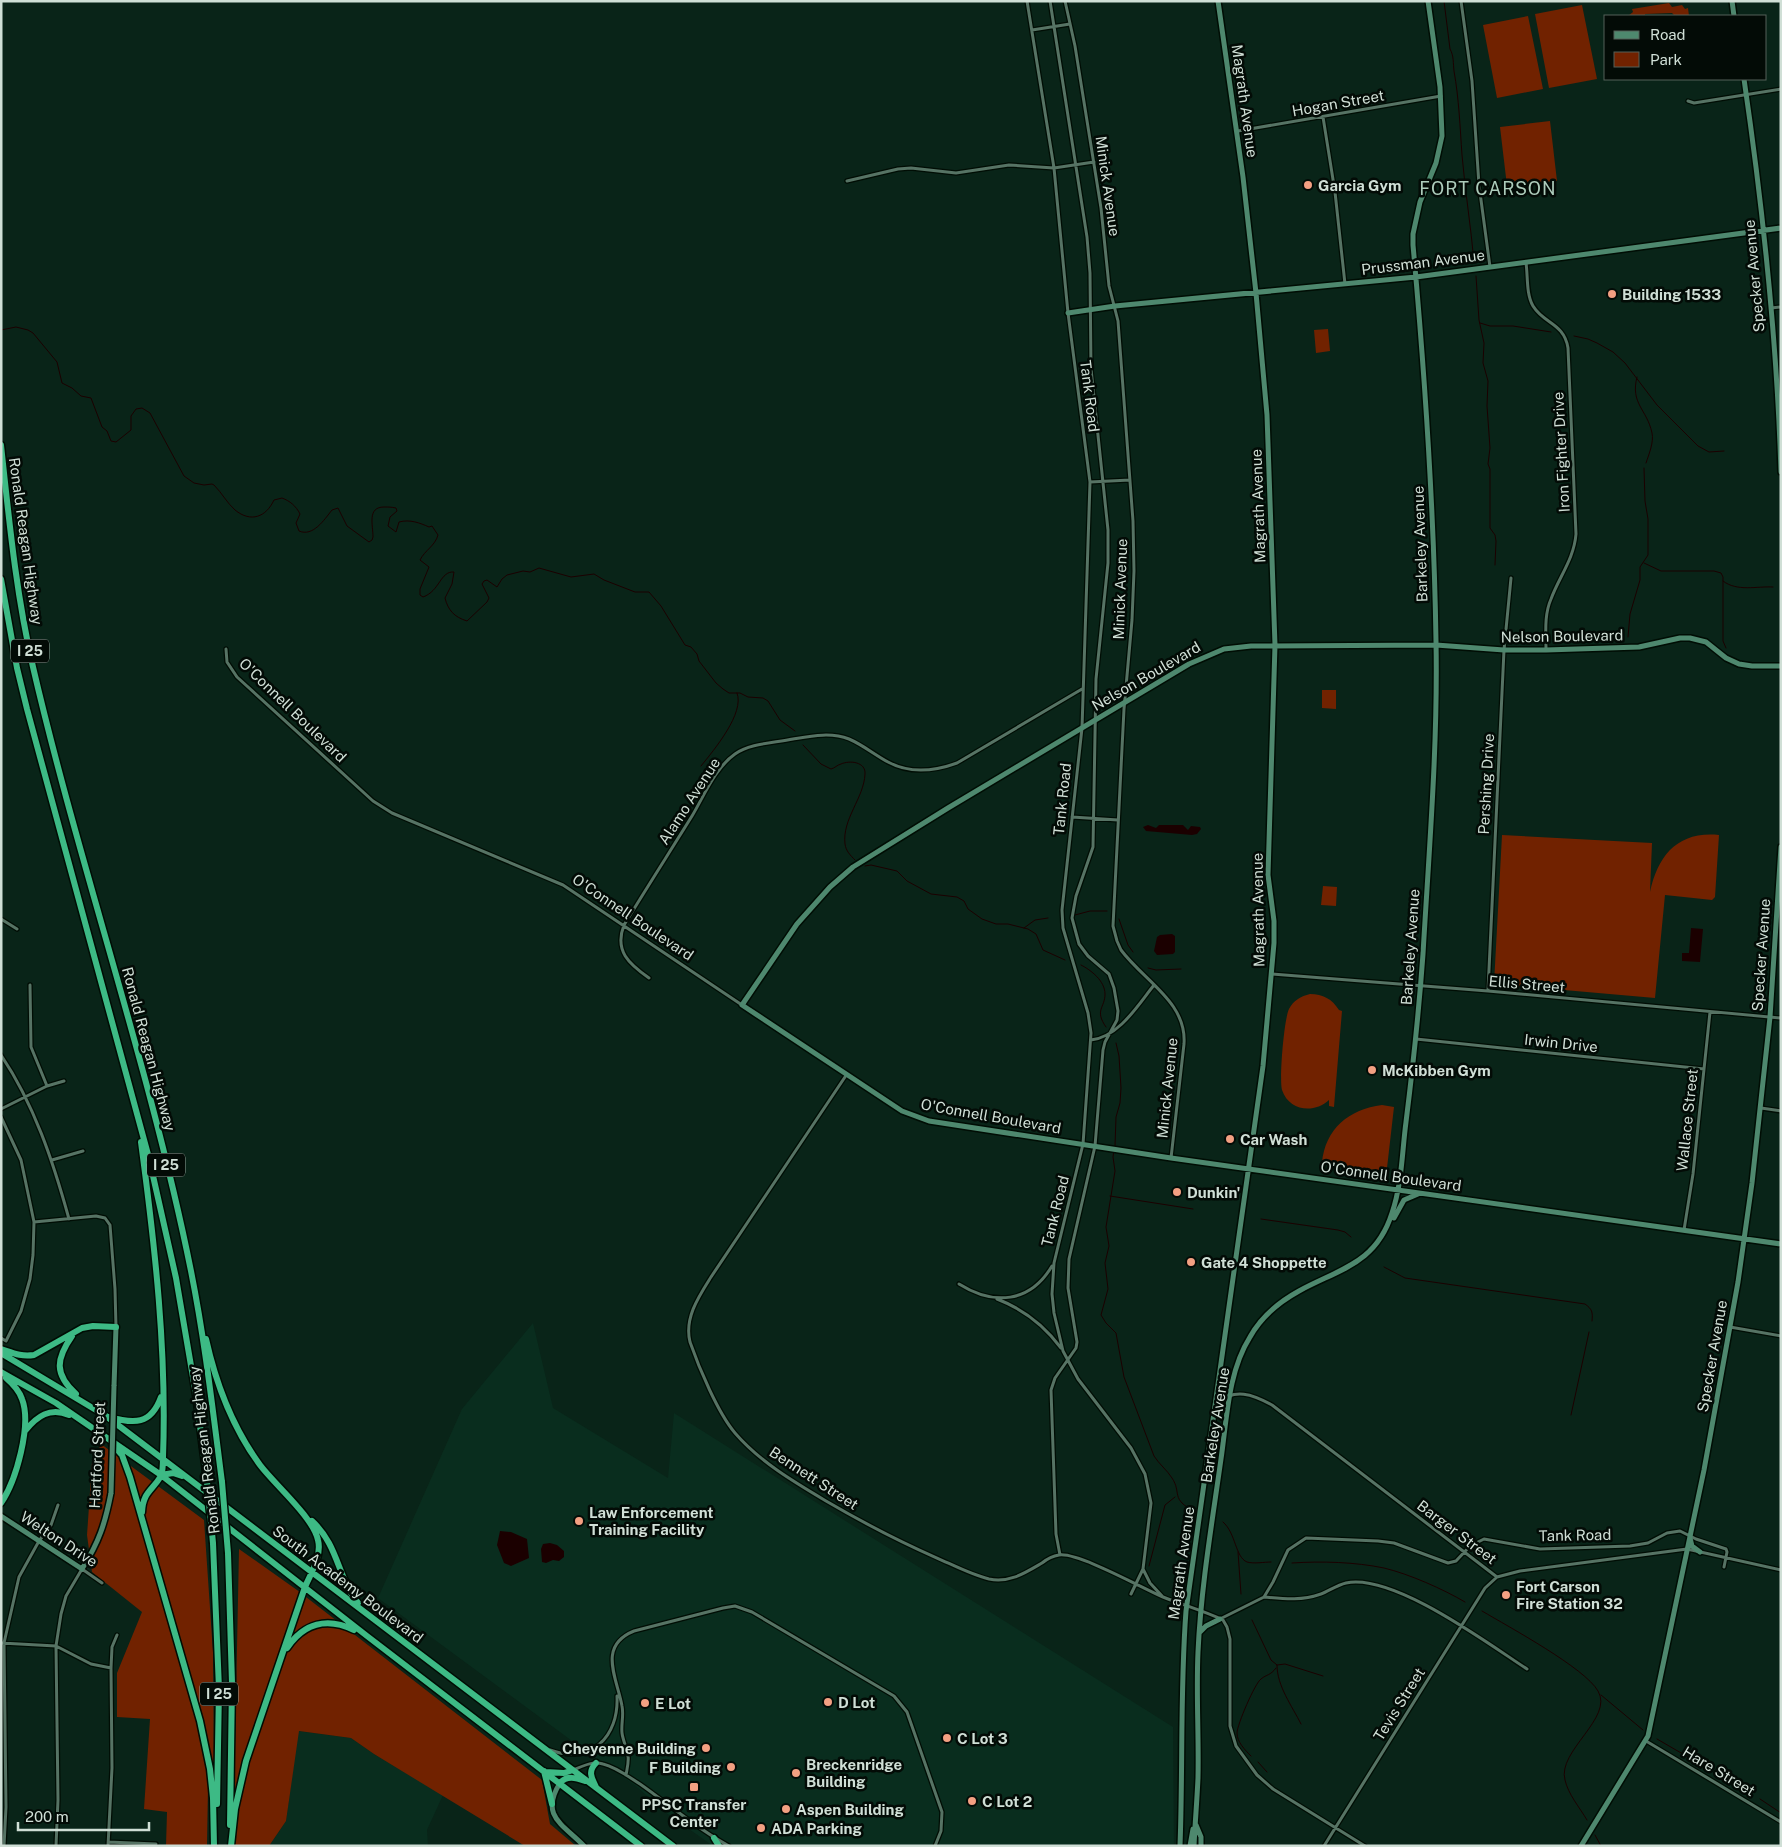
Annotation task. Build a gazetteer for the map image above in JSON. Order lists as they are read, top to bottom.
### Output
{
  "streets": {
    "highway": ["Ronald Reagan Highway", "I 25", "South Academy Boulevard"],
    "street": [
      "Magrath Avenue",
      "Hogan Street",
      "Minick Avenue",
      "Prussman Avenue",
      "Specker Avenue",
      "Tank Road",
      "Iron Fighter Drive",
      "Barkeley Avenue",
      "Nelson Boulevard",
      "O'Connell Boulevard",
      "Pershing Drive",
      "Alamo Avenue",
      "Ellis Street",
      "Irwin Drive",
      "Wallace Street",
      "Hartford Street",
      "Bennett Street",
      "Barger Street",
      "Welton Drive",
      "Tevis Street",
      "Hare Street"
    ]
  },
  "crossings": [
    ["Magrath Avenue", "Hogan Street"],
    ["Magrath Avenue", "Prussman Avenue"],
    ["Magrath Avenue", "Nelson Boulevard"],
    ["Magrath Avenue", "O'Connell Boulevard"],
    ["Magrath Avenue", "Ellis Street"],
    ["Hogan Street", "Barkeley Avenue"],
    ["Minick Avenue", "Prussman Avenue"],
    ["Minick Avenue", "Nelson Boulevard"],
    ["Minick Avenue", "O'Connell Boulevard"],
    ["Prussman Avenue", "Specker Avenue"],
    ["Prussman Avenue", "Tank Road"],
    ["Prussman Avenue", "Iron Fighter Drive"],
    ["Prussman Avenue", "Barkeley Avenue"],
    ["Specker Avenue", "Tank Road"],
    ["Specker Avenue", "O'Connell Boulevard"],
    ["Specker Avenue", "Ellis Street"],
    ["Specker Avenue", "Barger Street"],
    ["Specker Avenue", "Hare Street"],
    ["Tank Road", "Nelson Boulevard"],
    ["Tank Road", "O'Connell Boulevard"],
    ["Tank Road", "Alamo Avenue"],
    ["Tank Road", "Barger Street"],
    ["Iron Fighter Drive", "Nelson Boulevard"],
    ["Barkeley Avenue", "Nelson Boulevard"],
    ["Barkeley Avenue", "O'Connell Boulevard"],
    ["Barkeley Avenue", "Ellis Street"],
    ["Barkeley Avenue", "Irwin Drive"],
    ["Barkeley Avenue", "Barger Street"],
    ["Nelson Boulevard", "O'Connell Boulevard"],
    ["Nelson Boulevard", "Pershing Drive"],
    ["O'Connell Boulevard", "Alamo Avenue"],
    ["O'Connell Boulevard", "Wallace Street"],
    ["O'Connell Boulevard", "Bennett Street"],
    ["Pershing Drive", "Ellis Street"],
    ["Ellis Street", "Wallace Street"],
    ["Irwin Drive", "Wallace Street"],
    ["Hartford Street", "Welton Drive"],
    ["Barger Street", "Tevis Street"]
  ],
  "districts": ["FORT CARSON"],
  "places": {
    "other": [
      "Garcia Gym",
      "Building 1533",
      "McKibben Gym",
      "Car Wash",
      "Dunkin'",
      "Gate 4 Shoppette",
      "Law Enforcement Training Facility",
      "Fort Carson Fire Station 32",
      "D Lot",
      "E Lot",
      "C Lot 3",
      "Cheyenne Building",
      "F Building",
      "Breckenridge Building",
      "C Lot 2",
      "Aspen Building",
      "ADA Parking"
    ],
    "transit": ["PPSC Transfer Center"]
  },
  "legend": ["Road", "Park"],
  "scale_bar": "200 m"
}
